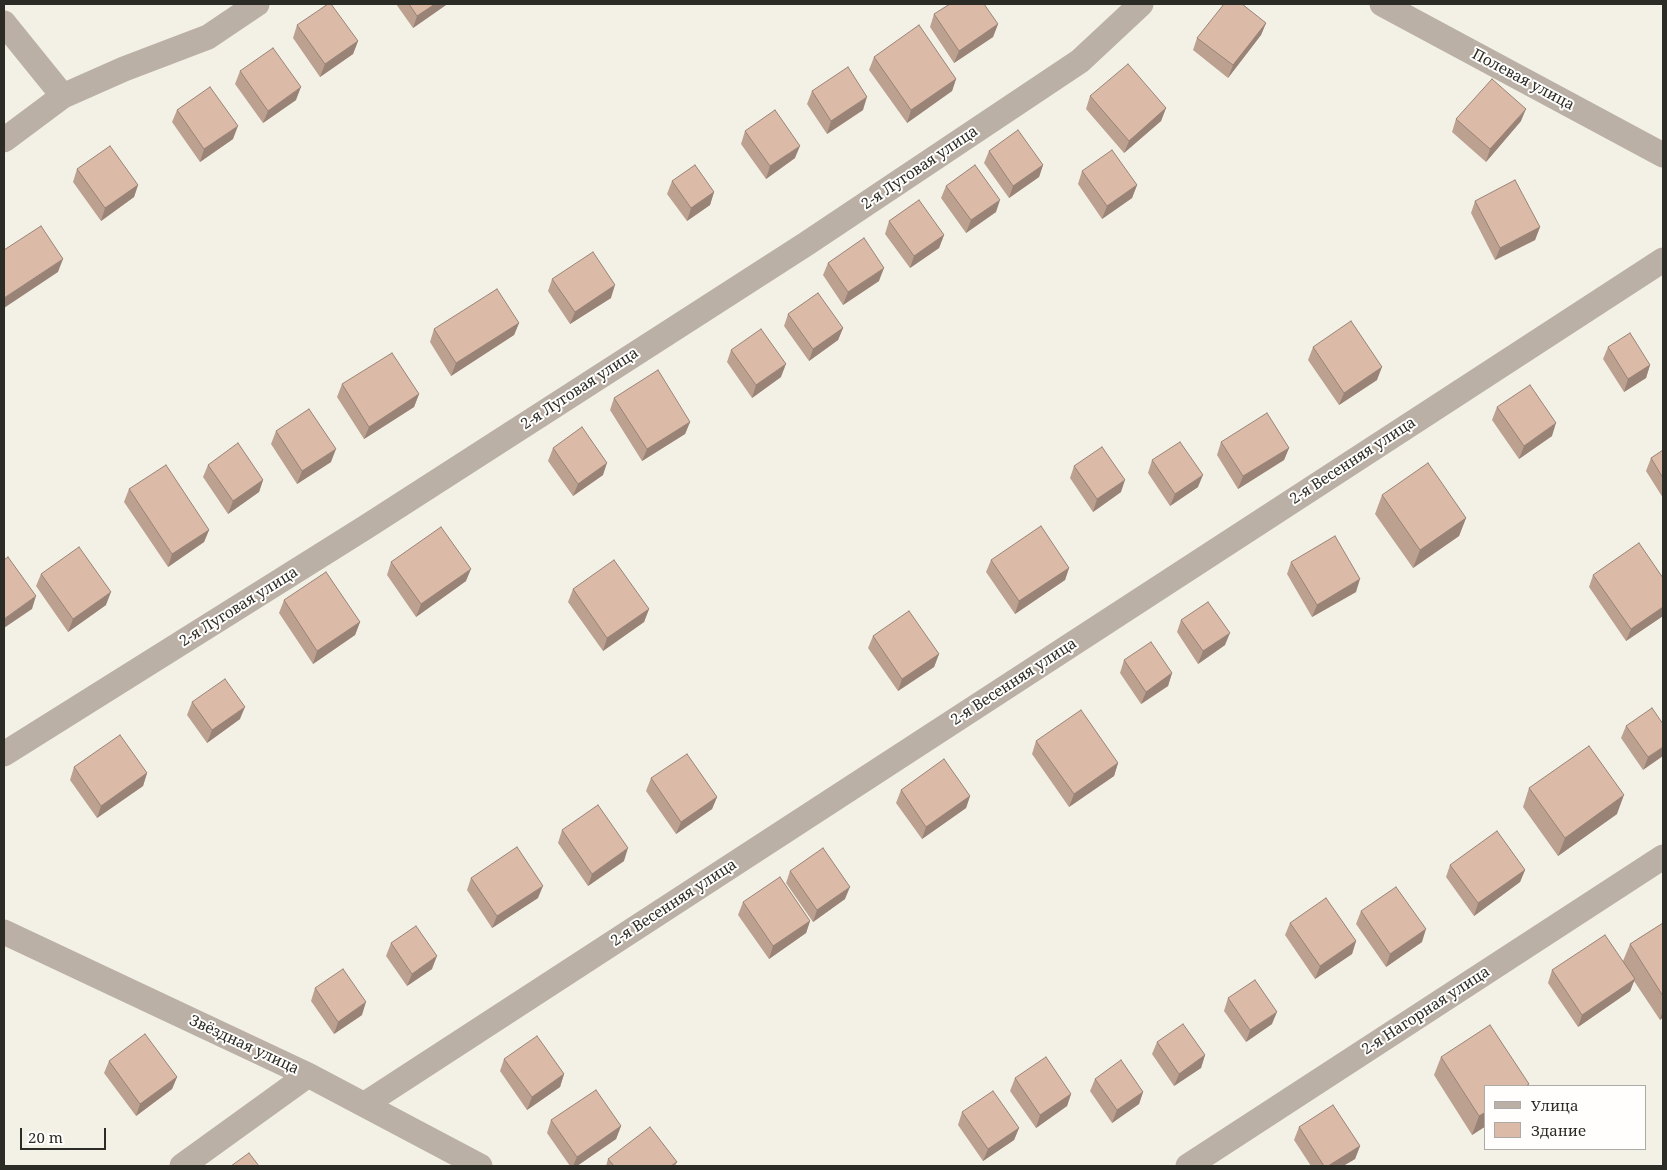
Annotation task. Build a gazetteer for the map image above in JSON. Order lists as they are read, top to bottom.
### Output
{
  "streets": {
    "street": [
      "Полевая улица",
      "2-я Луговая улица",
      "2-я Весенняя улица",
      "2-я Нагорная улица",
      "Звёздная улица"
    ]
  },
  "crossings": [
    ["2-я Весенняя улица", "Звёздная улица"]
  ],
  "legend": ["Улица", "Здание"],
  "scale_bar": "20 m"
}
